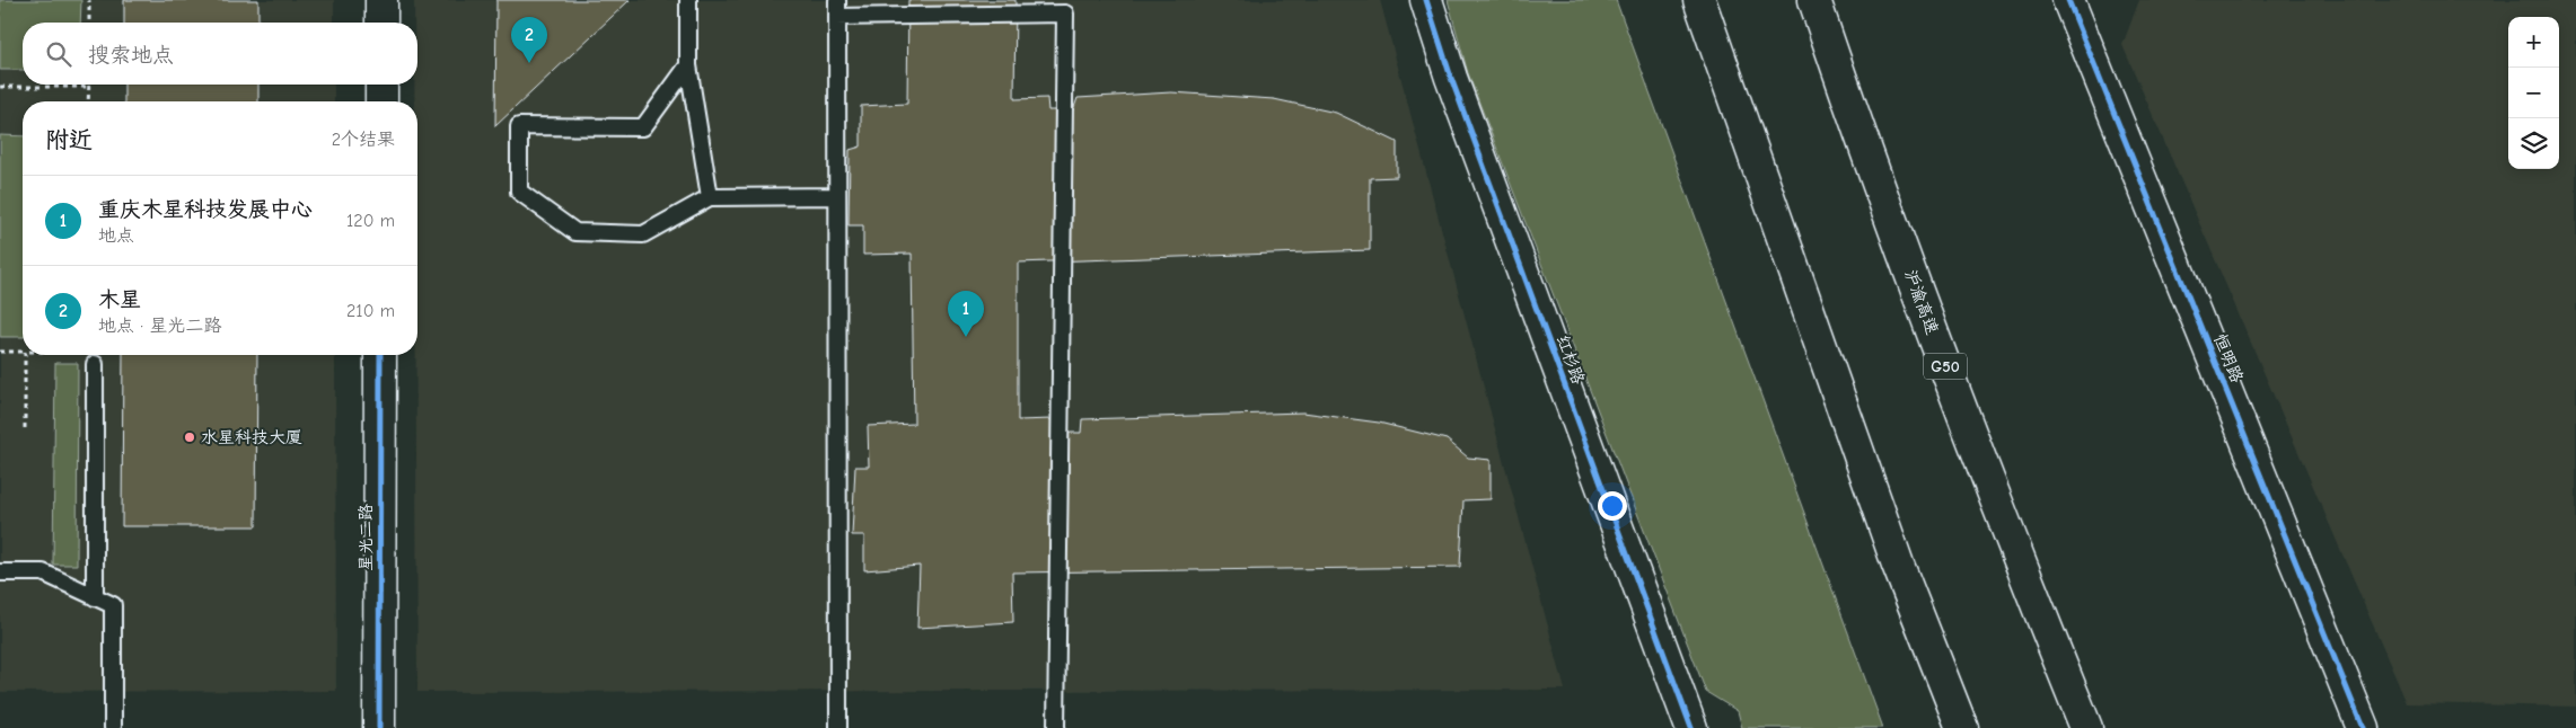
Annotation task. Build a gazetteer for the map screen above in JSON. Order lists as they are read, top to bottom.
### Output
{
  "streets": {
    "main road": [
      "沪渝高速",
      "恒明路",
      "红杉路",
      "G50",
      "星光二路"
    ]
  },
  "places": ["水星科技大厦"],
  "page": {
    "map_buttons": ["+", "−"],
    "pins": ["2", "1"],
    "search": "搜索地点",
    "heading": ["附近", "2个结果"],
    "list": [
      {
        "mark": "1",
        "name": "重庆木星科技发展中心",
        "note": "地点",
        "value": "120 m"
      },
      {
        "mark": "2",
        "name": "木星",
        "note": "地点 · 星光二路",
        "value": "210 m"
      }
    ]
  }
}
